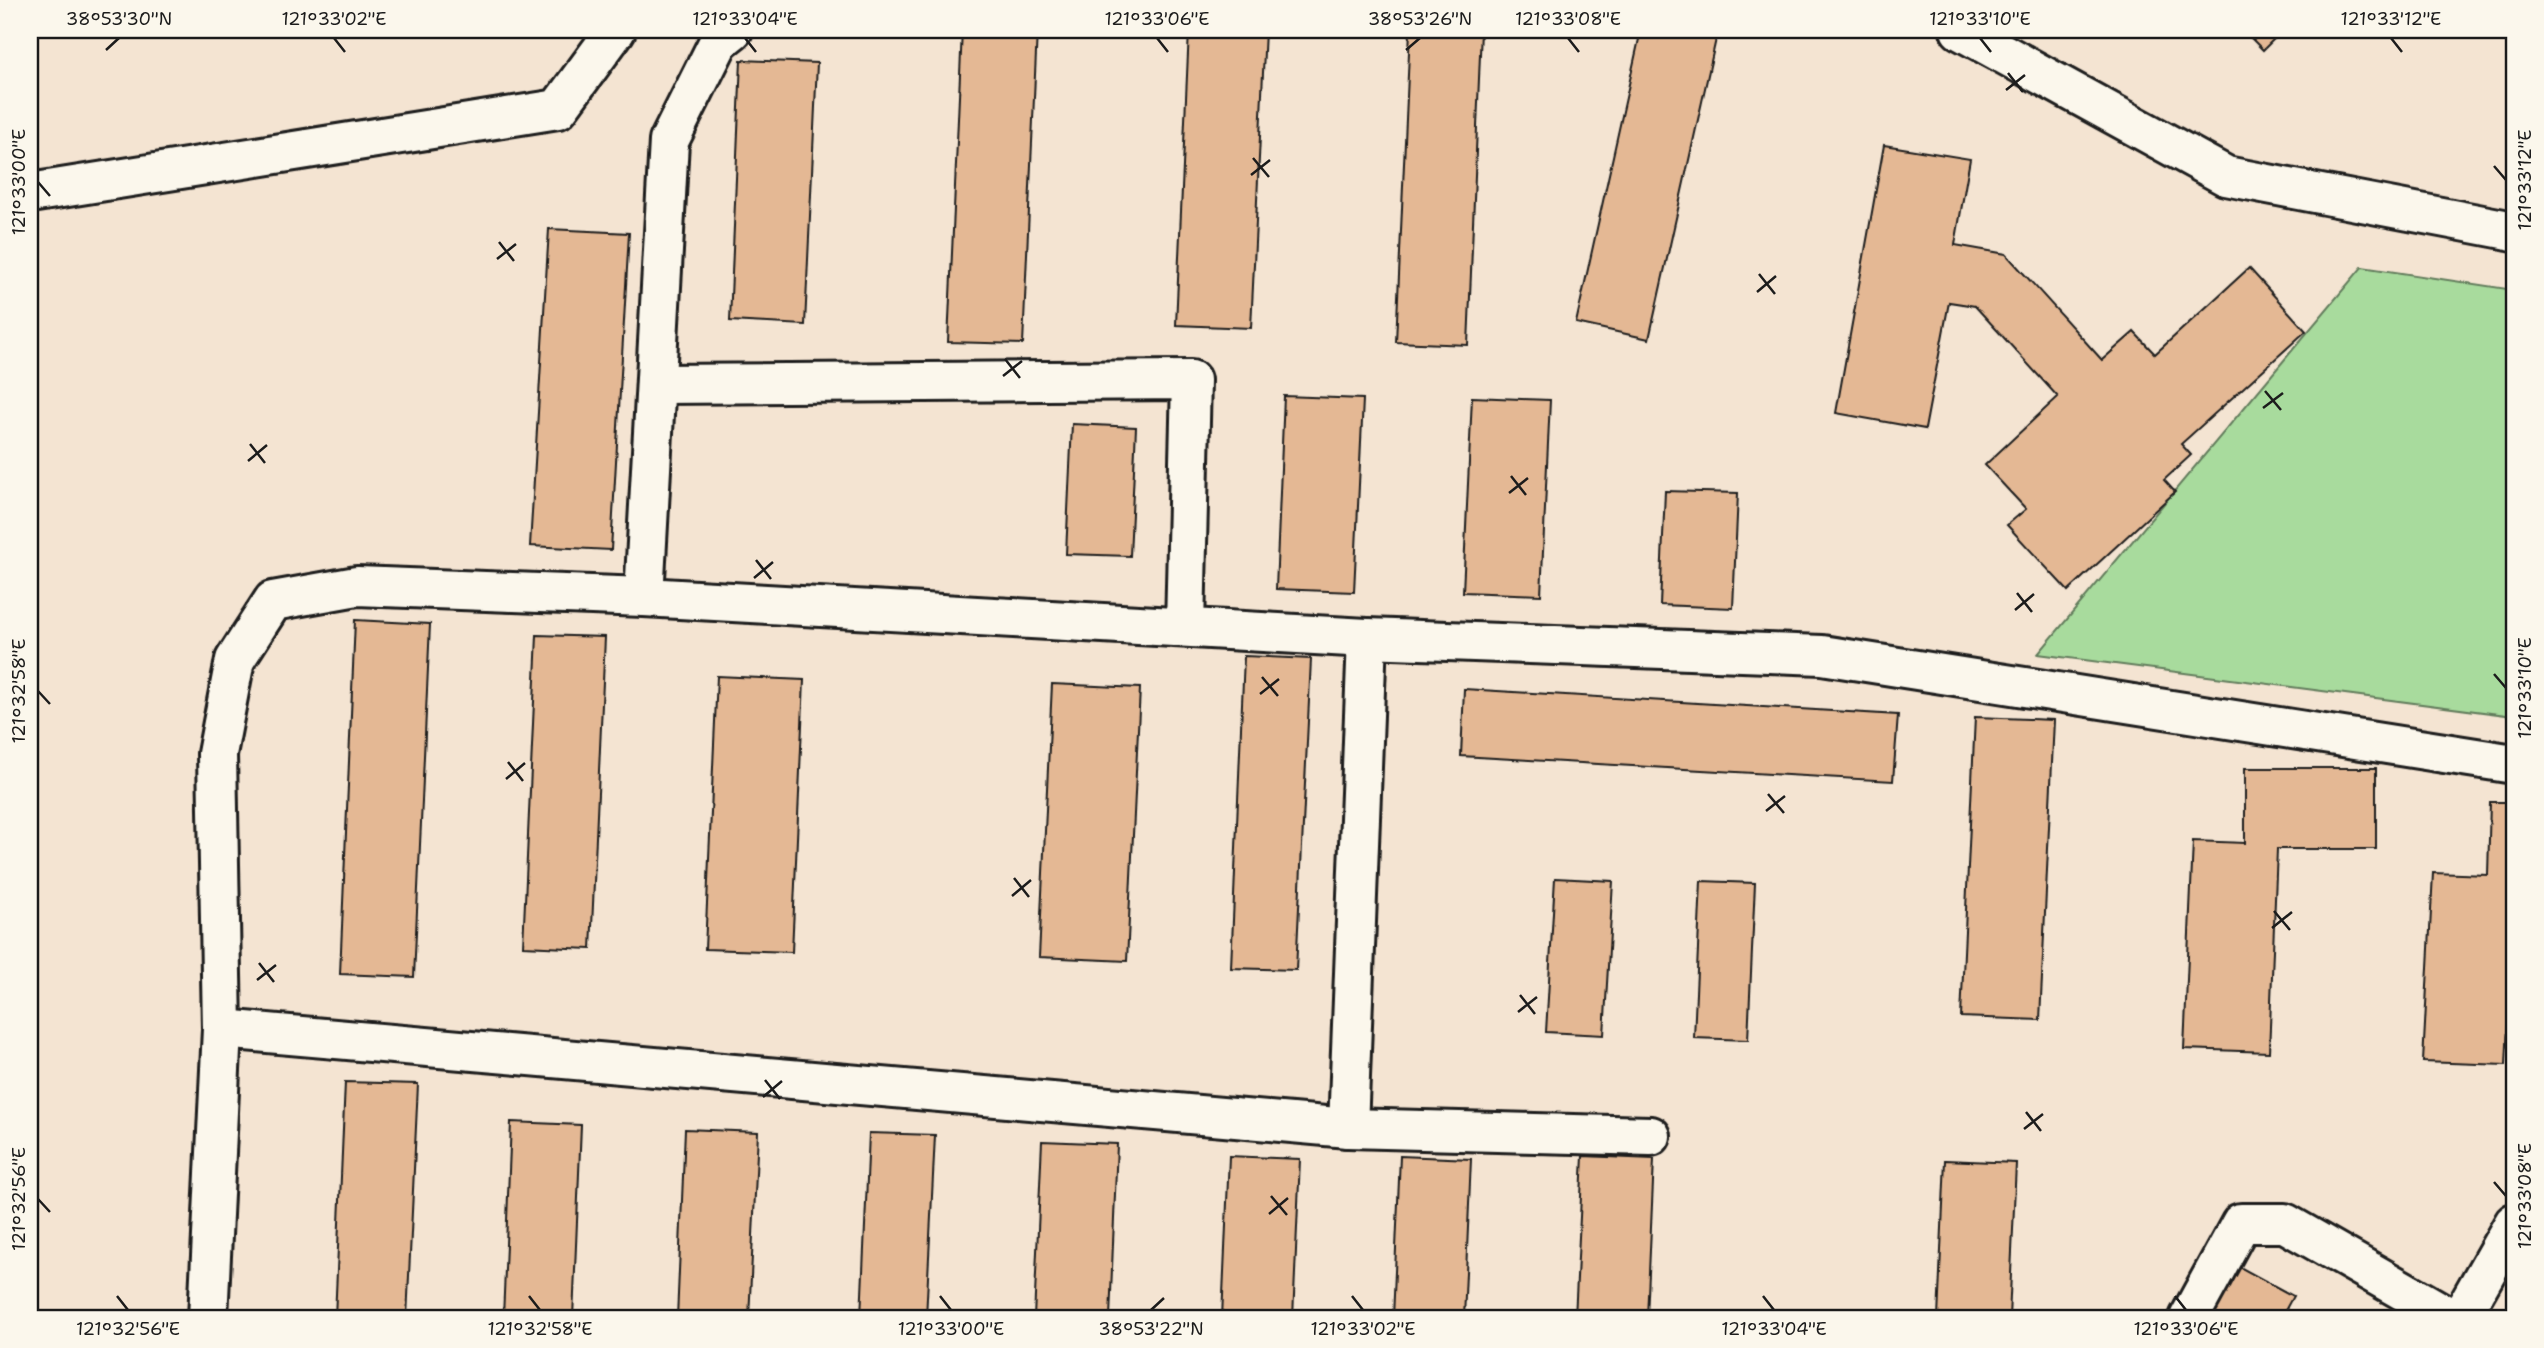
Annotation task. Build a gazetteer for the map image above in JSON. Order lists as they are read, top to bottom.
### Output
{
  "coordinates": [
    "38°53'30\"N",
    "121°33'02\"E",
    "121°33'04\"E",
    "121°33'06\"E",
    "38°53'26\"N",
    "121°33'08\"E",
    "121°33'10\"E",
    "121°33'12\"E",
    "121°33'00\"E",
    "121°32'58\"E",
    "121°32'56\"E",
    "38°53'22\"N"
  ]
}
